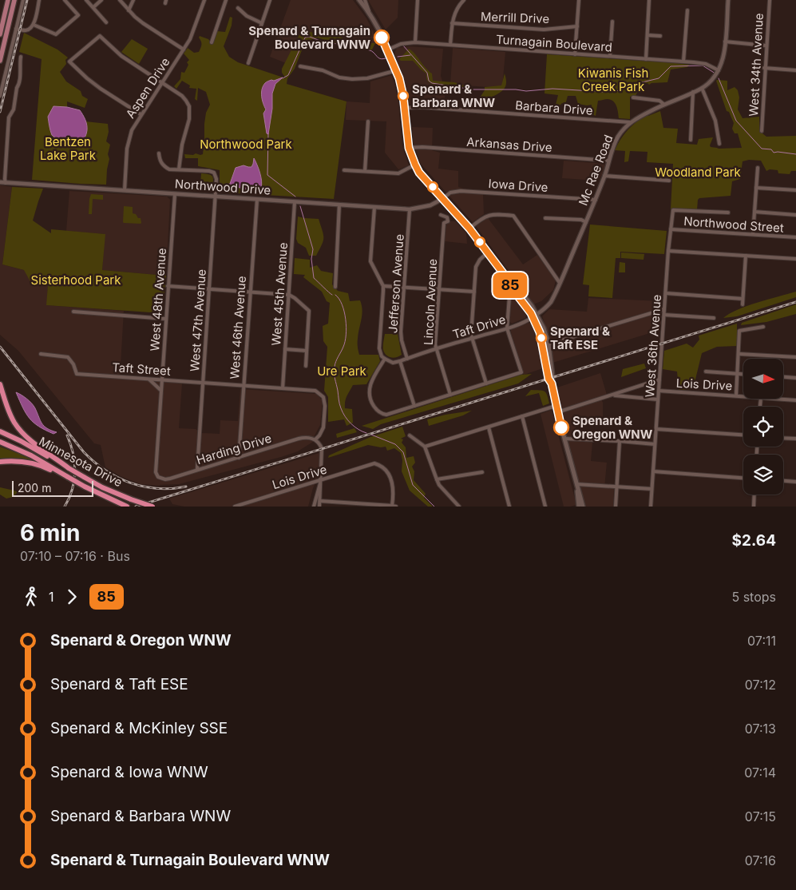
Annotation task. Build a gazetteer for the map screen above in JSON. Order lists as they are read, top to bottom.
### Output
{
  "streets": {
    "highway": ["Minnesota Drive"],
    "street": [
      "Merrill Drive",
      "Turnagain Boulevard",
      "West 34th Avenue",
      "Aspen Drive",
      "Barbara Drive",
      "Arkansas Drive",
      "Mc Rae Road",
      "Iowa Drive",
      "Northwood Drive",
      "Northwood Street",
      "Jefferson Avenue",
      "West 45th Avenue",
      "West 48th Avenue",
      "Lincoln Avenue",
      "West 47th Avenue",
      "Taft Drive",
      "West 46th Avenue",
      "West 36th Avenue",
      "Taft Street",
      "Lois Drive",
      "Harding Drive"
    ]
  },
  "crossings": [
    ["Turnagain Boulevard", "Mc Rae Road"],
    ["Aspen Drive", "Northwood Drive"],
    ["Barbara Drive", "Mc Rae Road"],
    ["Arkansas Drive", "Mc Rae Road"],
    ["Mc Rae Road", "Iowa Drive"],
    ["Mc Rae Road", "Taft Drive"],
    ["Iowa Drive", "Northwood Drive"],
    ["Northwood Drive", "Jefferson Avenue"],
    ["Northwood Drive", "West 45th Avenue"],
    ["Northwood Drive", "West 48th Avenue"],
    ["Northwood Drive", "West 47th Avenue"],
    ["Northwood Drive", "West 46th Avenue"],
    ["Northwood Street", "West 36th Avenue"],
    ["Jefferson Avenue", "Taft Drive"],
    ["West 45th Avenue", "Taft Street"],
    ["West 48th Avenue", "Taft Street"],
    ["West 48th Avenue", "Harding Drive"],
    ["Lincoln Avenue", "Taft Drive"],
    ["West 47th Avenue", "Taft Street"],
    ["West 47th Avenue", "Harding Drive"],
    ["West 46th Avenue", "Taft Street"],
    ["West 46th Avenue", "Harding Drive"],
    ["West 36th Avenue", "Lois Drive"],
    ["Taft Street", "Harding Drive"]
  ],
  "parks": [
    "Kiwanis Fish Creek Park",
    "Bentzen Lake Park",
    "Northwood Park",
    "Woodland Park",
    "Sisterhood Park",
    "Ure Park"
  ],
  "places": [
    "Spenard & Turnagain Boulevard WNW",
    "Spenard & Barbara WNW",
    "Spenard & Taft ESE",
    "Spenard & Oregon WNW"
  ],
  "lines": ["bus line 85"],
  "scale_bar": "200 m",
  "north": "right",
  "page": {
    "on_map": "85",
    "scale": "200 m",
    "heading": ["6 min", "07:10 – 07:16 · Bus", "$2.64"],
    "legs": ["1", "85", "5 stops"],
    "list": [
      {
        "name": "Spenard & Oregon WNW",
        "value": "07:11"
      },
      {
        "name": "Spenard & Taft ESE",
        "value": "07:12"
      },
      {
        "name": "Spenard & McKinley SSE",
        "value": "07:13"
      },
      {
        "name": "Spenard & Iowa WNW",
        "value": "07:14"
      },
      {
        "name": "Spenard & Barbara WNW",
        "value": "07:15"
      },
      {
        "name": "Spenard & Turnagain Boulevard WNW",
        "value": "07:16"
      }
    ]
  }
}
